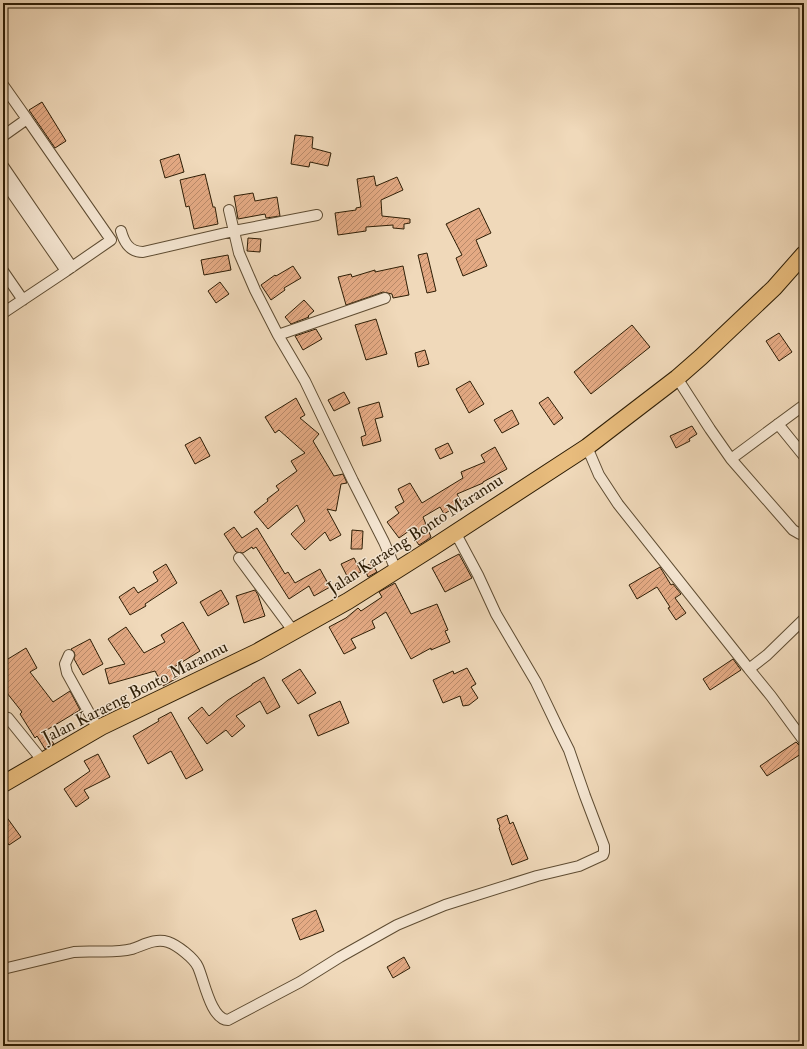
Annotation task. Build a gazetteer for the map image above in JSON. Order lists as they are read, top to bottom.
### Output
{
  "streets": {
    "main road": ["Jalan Karaeng Bonto Marannu"]
  }
}
